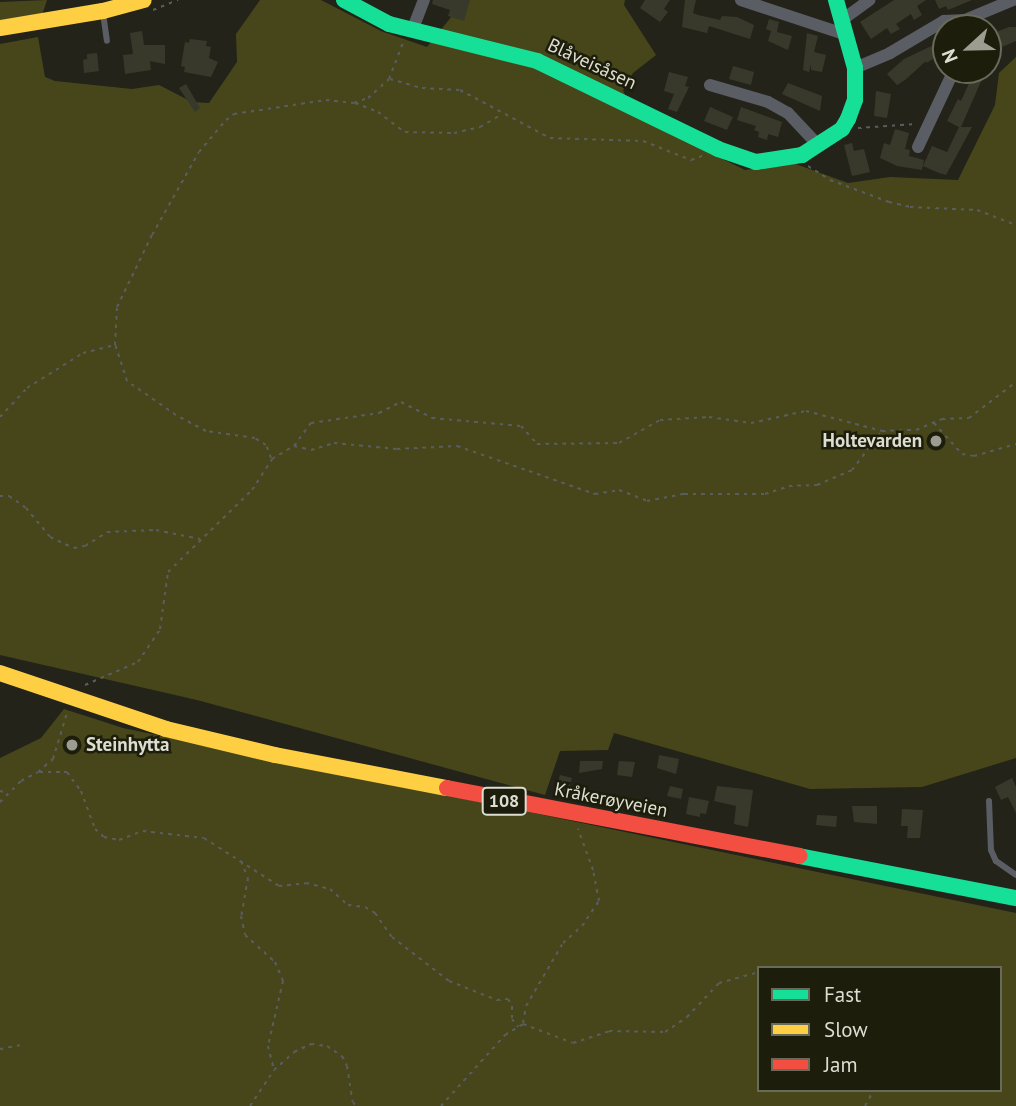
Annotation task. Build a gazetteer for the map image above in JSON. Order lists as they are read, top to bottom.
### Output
{
  "streets": {
    "main road": ["Blåveisåsen", "Kråkerøyveien", "108"]
  },
  "places": ["Holtevarden", "Steinhytta"],
  "legend": ["Fast", "Slow", "Jam"],
  "north": "left"
}
